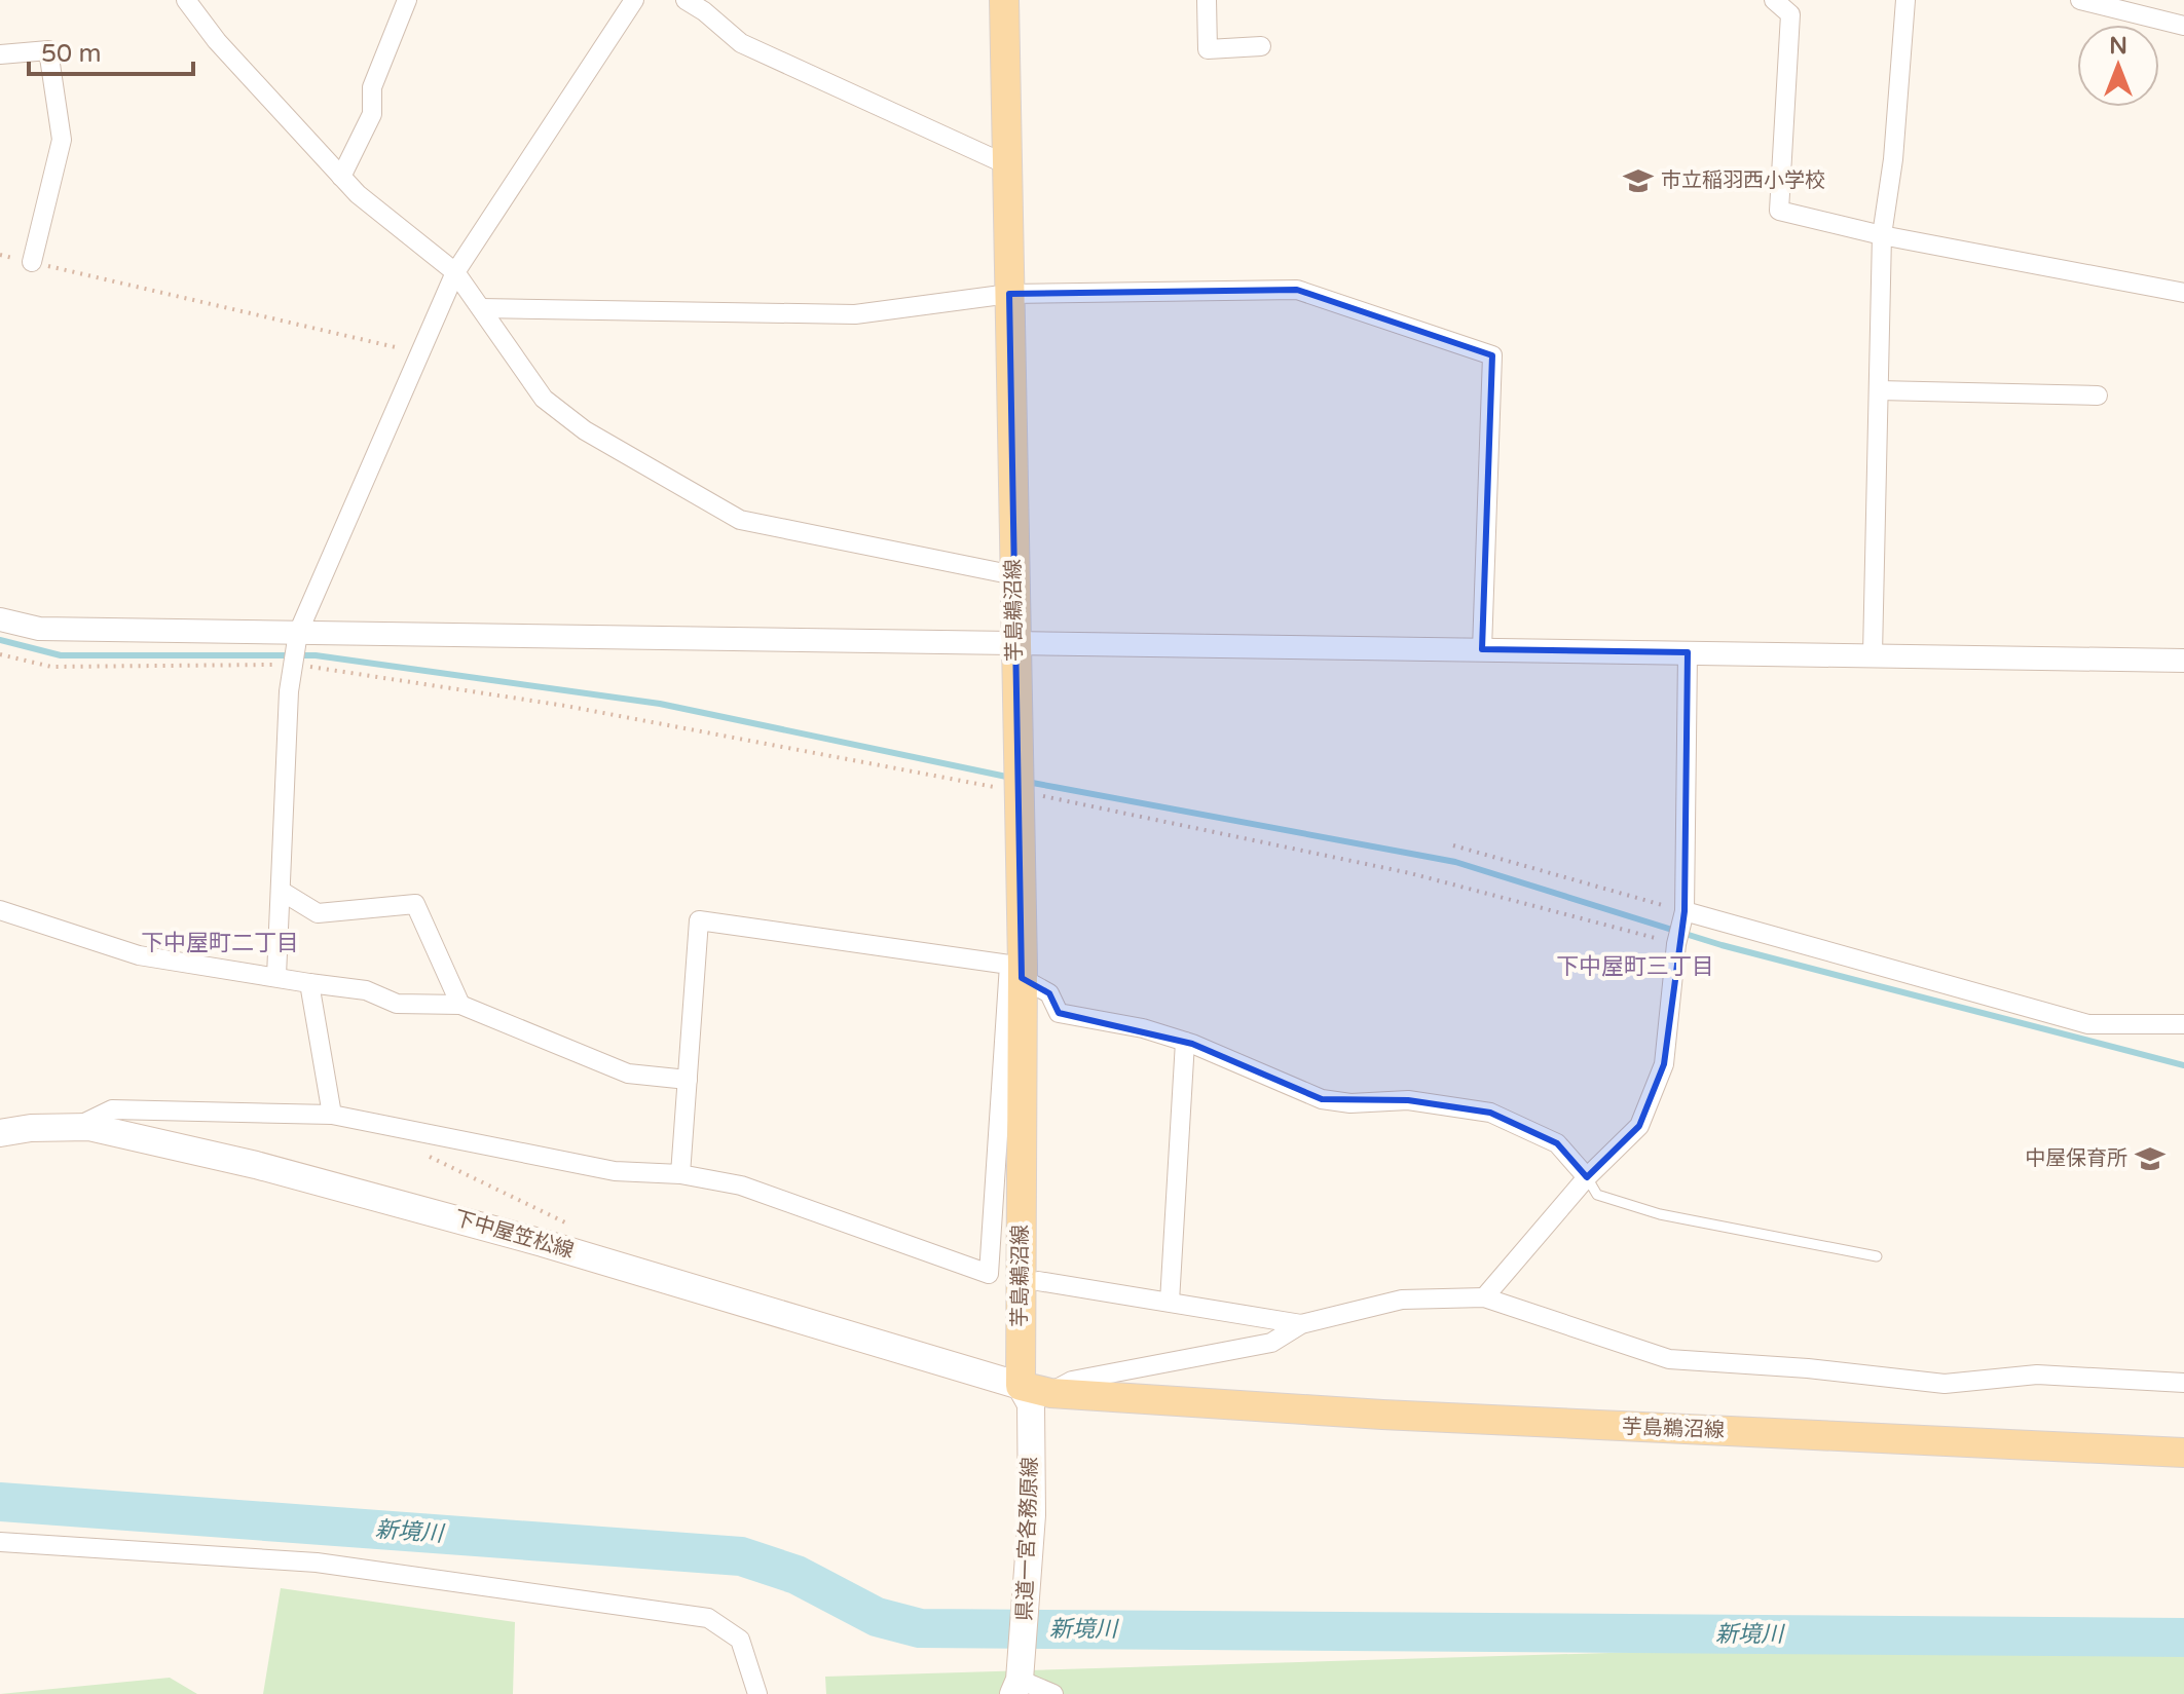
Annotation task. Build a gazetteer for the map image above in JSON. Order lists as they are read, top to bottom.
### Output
{
  "streets": {
    "main road": ["芋島鵜沼線", "下中屋笠松線", "県道一宮各務原線"]
  },
  "crossings": [
    ["芋島鵜沼線", "下中屋笠松線"],
    ["芋島鵜沼線", "県道一宮各務原線"],
    ["下中屋笠松線", "県道一宮各務原線"]
  ],
  "districts": ["下中屋町二丁目", "下中屋町三丁目"],
  "water": ["新境川"],
  "places": {
    "school or university": ["市立稲羽西小学校", "中屋保育所"]
  },
  "scale_bar": "50 m",
  "north": "top"
}
